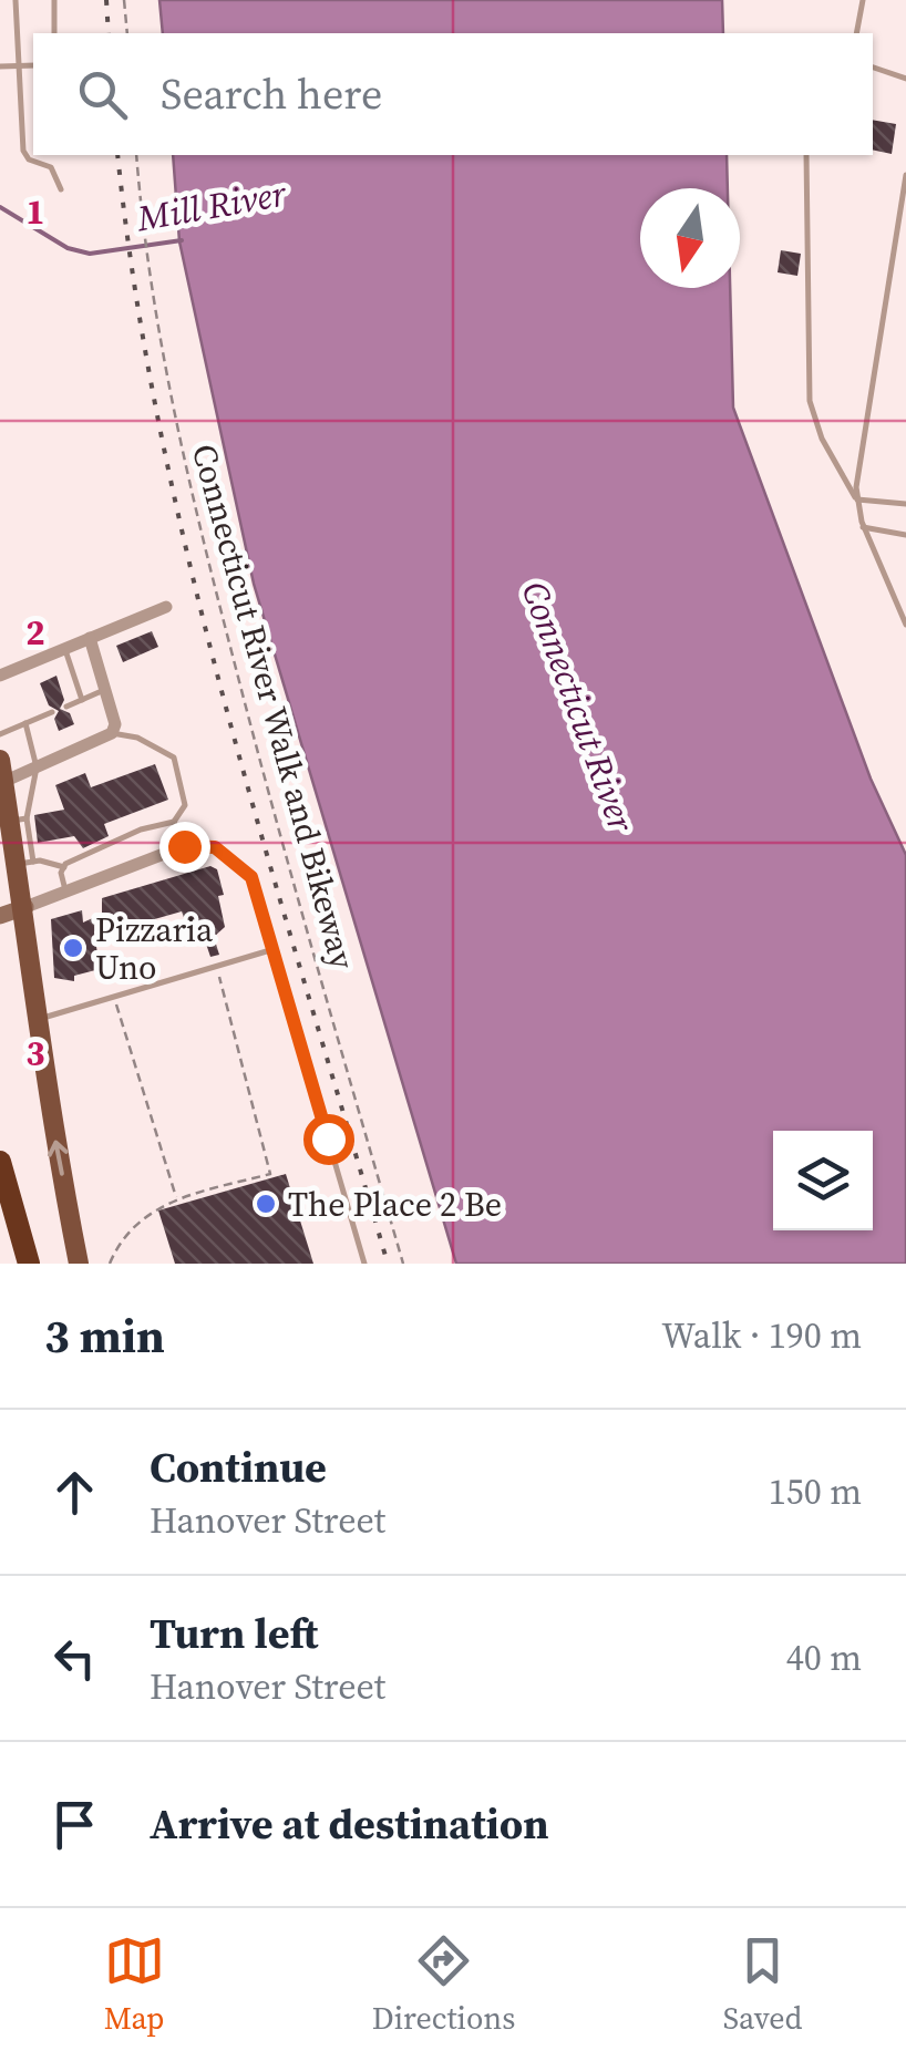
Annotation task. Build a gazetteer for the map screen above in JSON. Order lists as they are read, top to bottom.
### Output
{
  "streets": {
    "path": ["Connecticut River Walk and Bikeway"]
  },
  "water": ["Mill River", "Connecticut River"],
  "places": ["Pizzaria Uno", "The Place 2 Be"],
  "north": "bottom",
  "page": {
    "search": "Search here",
    "heading": ["3 min", "Walk · 190 m"],
    "list": [
      ["Continue", "Hanover Street", "150 m"],
      ["Turn left", "Hanover Street", "40 m"],
      "Arrive at destination"
    ],
    "nav": ["Map", "Directions", "Saved"]
  },
  "grid": {
    "rows": ["1", "2", "3"]
  }
}
